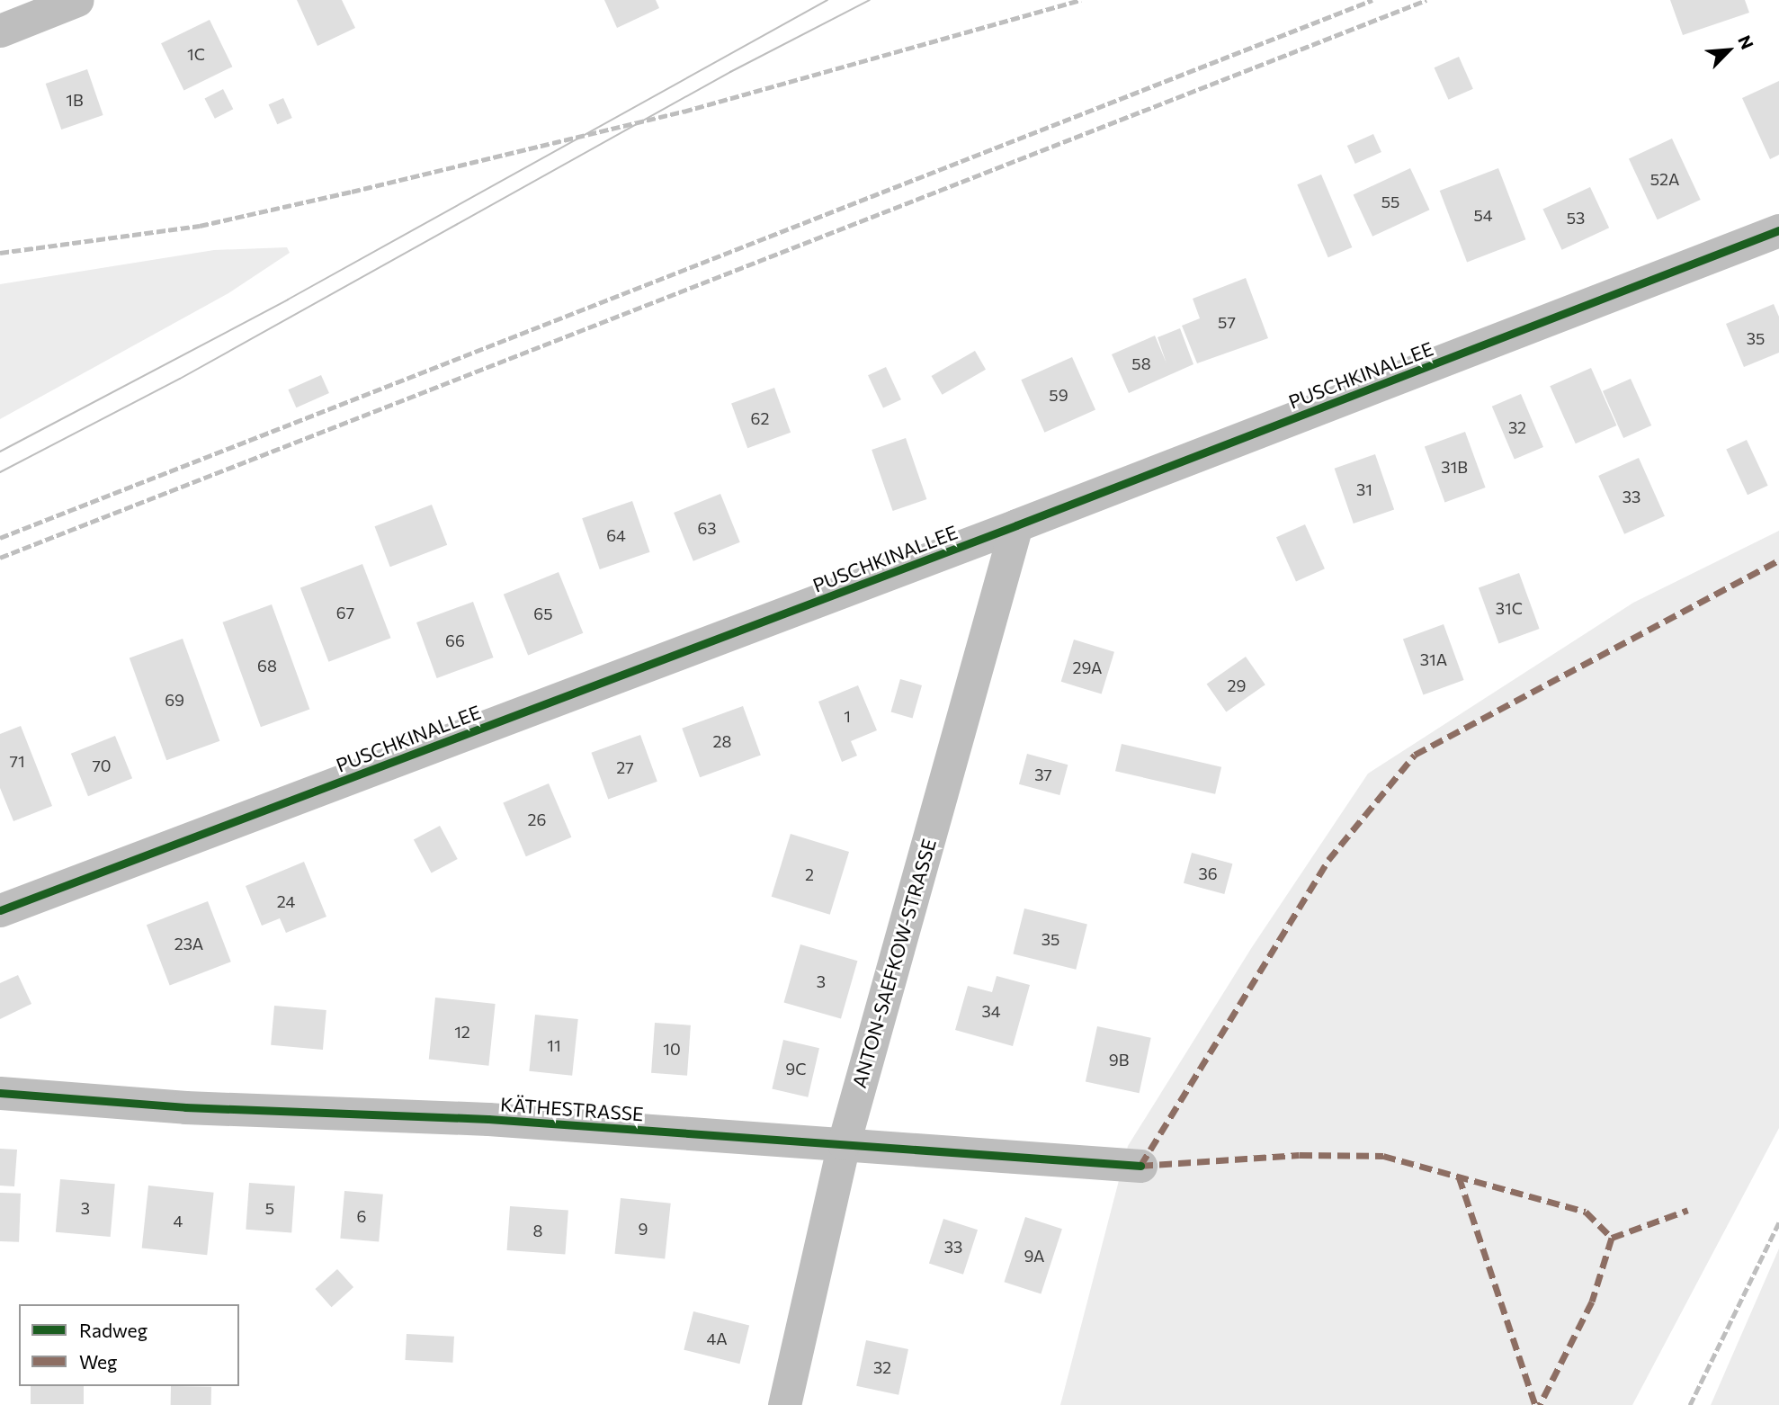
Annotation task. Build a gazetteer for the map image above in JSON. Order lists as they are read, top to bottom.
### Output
{
  "streets": {
    "street": ["PUSCHKINALLEE", "ANTON-SAEFKOW-STRASSE", "KÄTHESTRASSE"]
  },
  "crossings": [
    ["PUSCHKINALLEE", "ANTON-SAEFKOW-STRASSE"],
    ["ANTON-SAEFKOW-STRASSE", "KÄTHESTRASSE"]
  ],
  "house_numbers": [
    "1C",
    "1B",
    "52A",
    "55",
    "54",
    "53",
    "57",
    "35",
    "58",
    "59",
    "62",
    "32",
    "31B",
    "31",
    "33",
    "63",
    "64",
    "31C",
    "67",
    "65",
    "66",
    "31A",
    "68",
    "29A",
    "29",
    "69",
    "1",
    "28",
    "71",
    "70",
    "27",
    "37",
    "26",
    "36",
    "2",
    "24",
    "35",
    "23A",
    "3",
    "34",
    "12",
    "11",
    "10",
    "9B",
    "9C",
    "3",
    "5",
    "6",
    "4",
    "9",
    "8",
    "33",
    "9A",
    "4A",
    "32"
  ],
  "legend": ["Radweg", "Weg"],
  "north": "top right"
}
